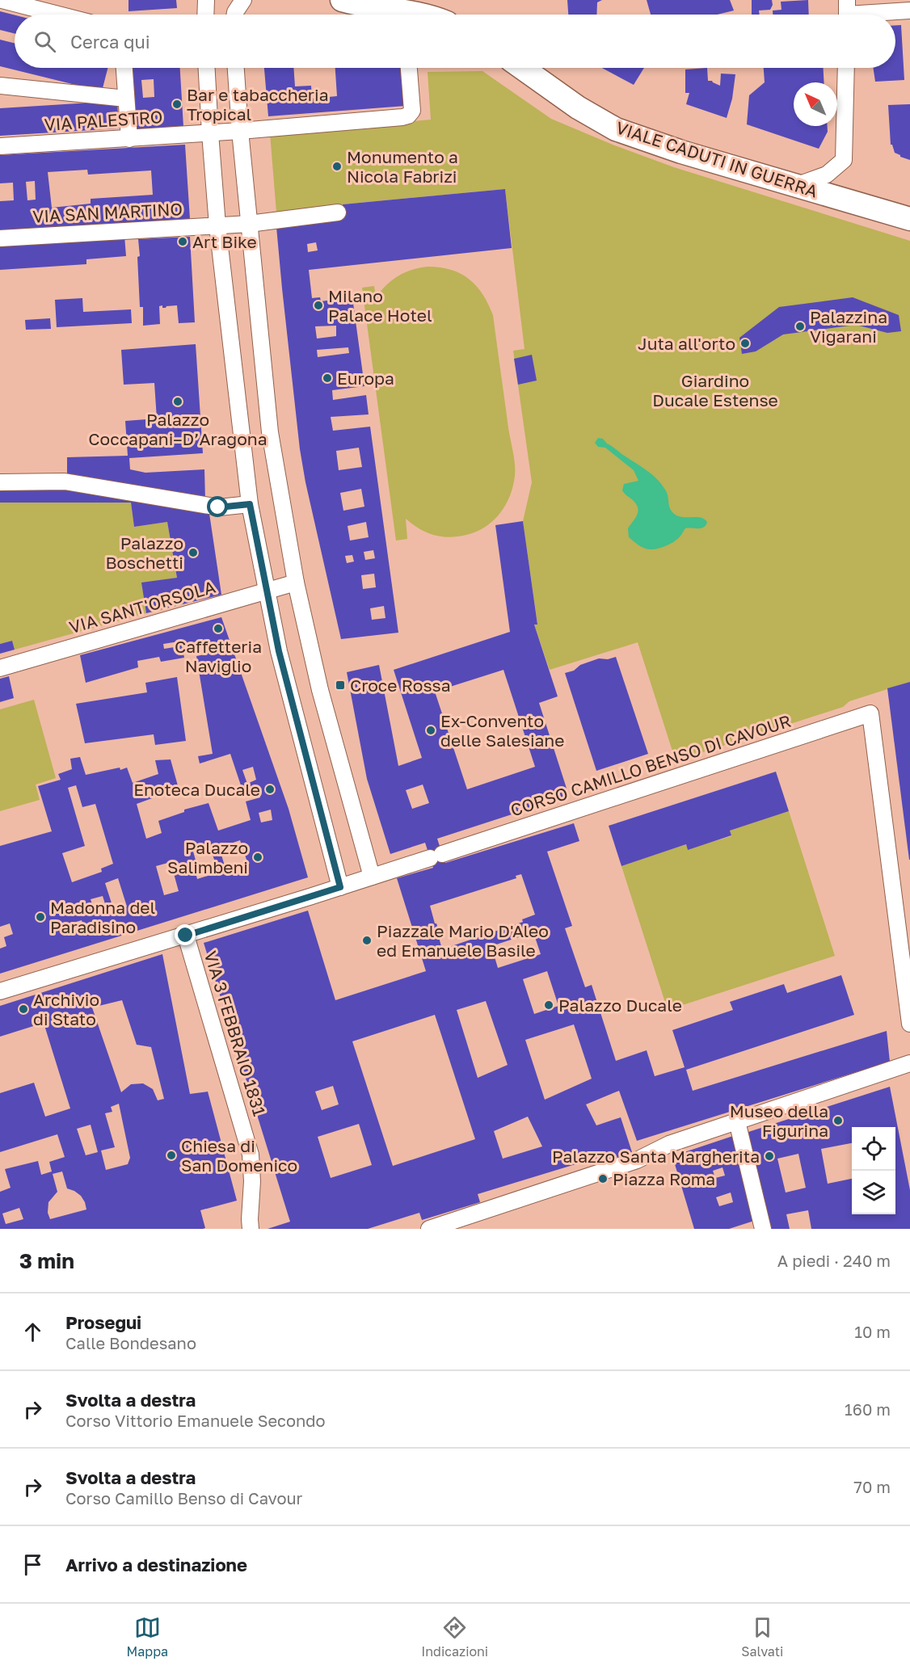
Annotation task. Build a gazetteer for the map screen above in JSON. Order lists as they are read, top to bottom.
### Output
{
  "streets": {
    "main road": ["VIALE CADUTI IN GUERRA"],
    "street": [
      "VIA PALESTRO",
      "VIA SAN MARTINO",
      "VIA SANT'ORSOLA",
      "CORSO CAMILLO BENSO DI CAVOUR",
      "VIA 3 FEBBRAIO 1831"
    ]
  },
  "crossings": [
    ["CORSO CAMILLO BENSO DI CAVOUR", "VIA 3 FEBBRAIO 1831"]
  ],
  "parks": ["Giardino Ducale Estense"],
  "places": {
    "other": [
      "Bar e tabaccheria Tropical",
      "Monumento a Nicola Fabrizi",
      "Art Bike",
      "Milano Palace Hotel",
      "Palazzina Vigarani",
      "Juta all'orto",
      "Europa",
      "Palazzo Coccapani–D’Aragona",
      "Palazzo Boschetti",
      "Caffetteria Naviglio",
      "Ex-Convento delle Salesiane",
      "Enoteca Ducale",
      "Palazzo Salimbeni",
      "Madonna del Paradisino",
      "Piazzale Mario D'Aleo ed Emanuele Basile",
      "Palazzo Ducale",
      "Archivio di Stato",
      "Museo della Figurina",
      "Chiesa di San Domenico",
      "Palazzo Santa Margherita",
      "Piazza Roma"
    ],
    "transit": ["Croce Rossa"]
  },
  "north": "top left",
  "page": {
    "search": "Cerca qui",
    "heading": ["3 min", "A piedi · 240 m"],
    "list": [
      ["Prosegui", "Calle Bondesano", "10 m"],
      ["Svolta a destra", "Corso Vittorio Emanuele Secondo", "160 m"],
      ["Svolta a destra", "Corso Camillo Benso di Cavour", "70 m"],
      "Arrivo a destinazione"
    ],
    "nav": ["Mappa", "Indicazioni", "Salvati"]
  }
}
